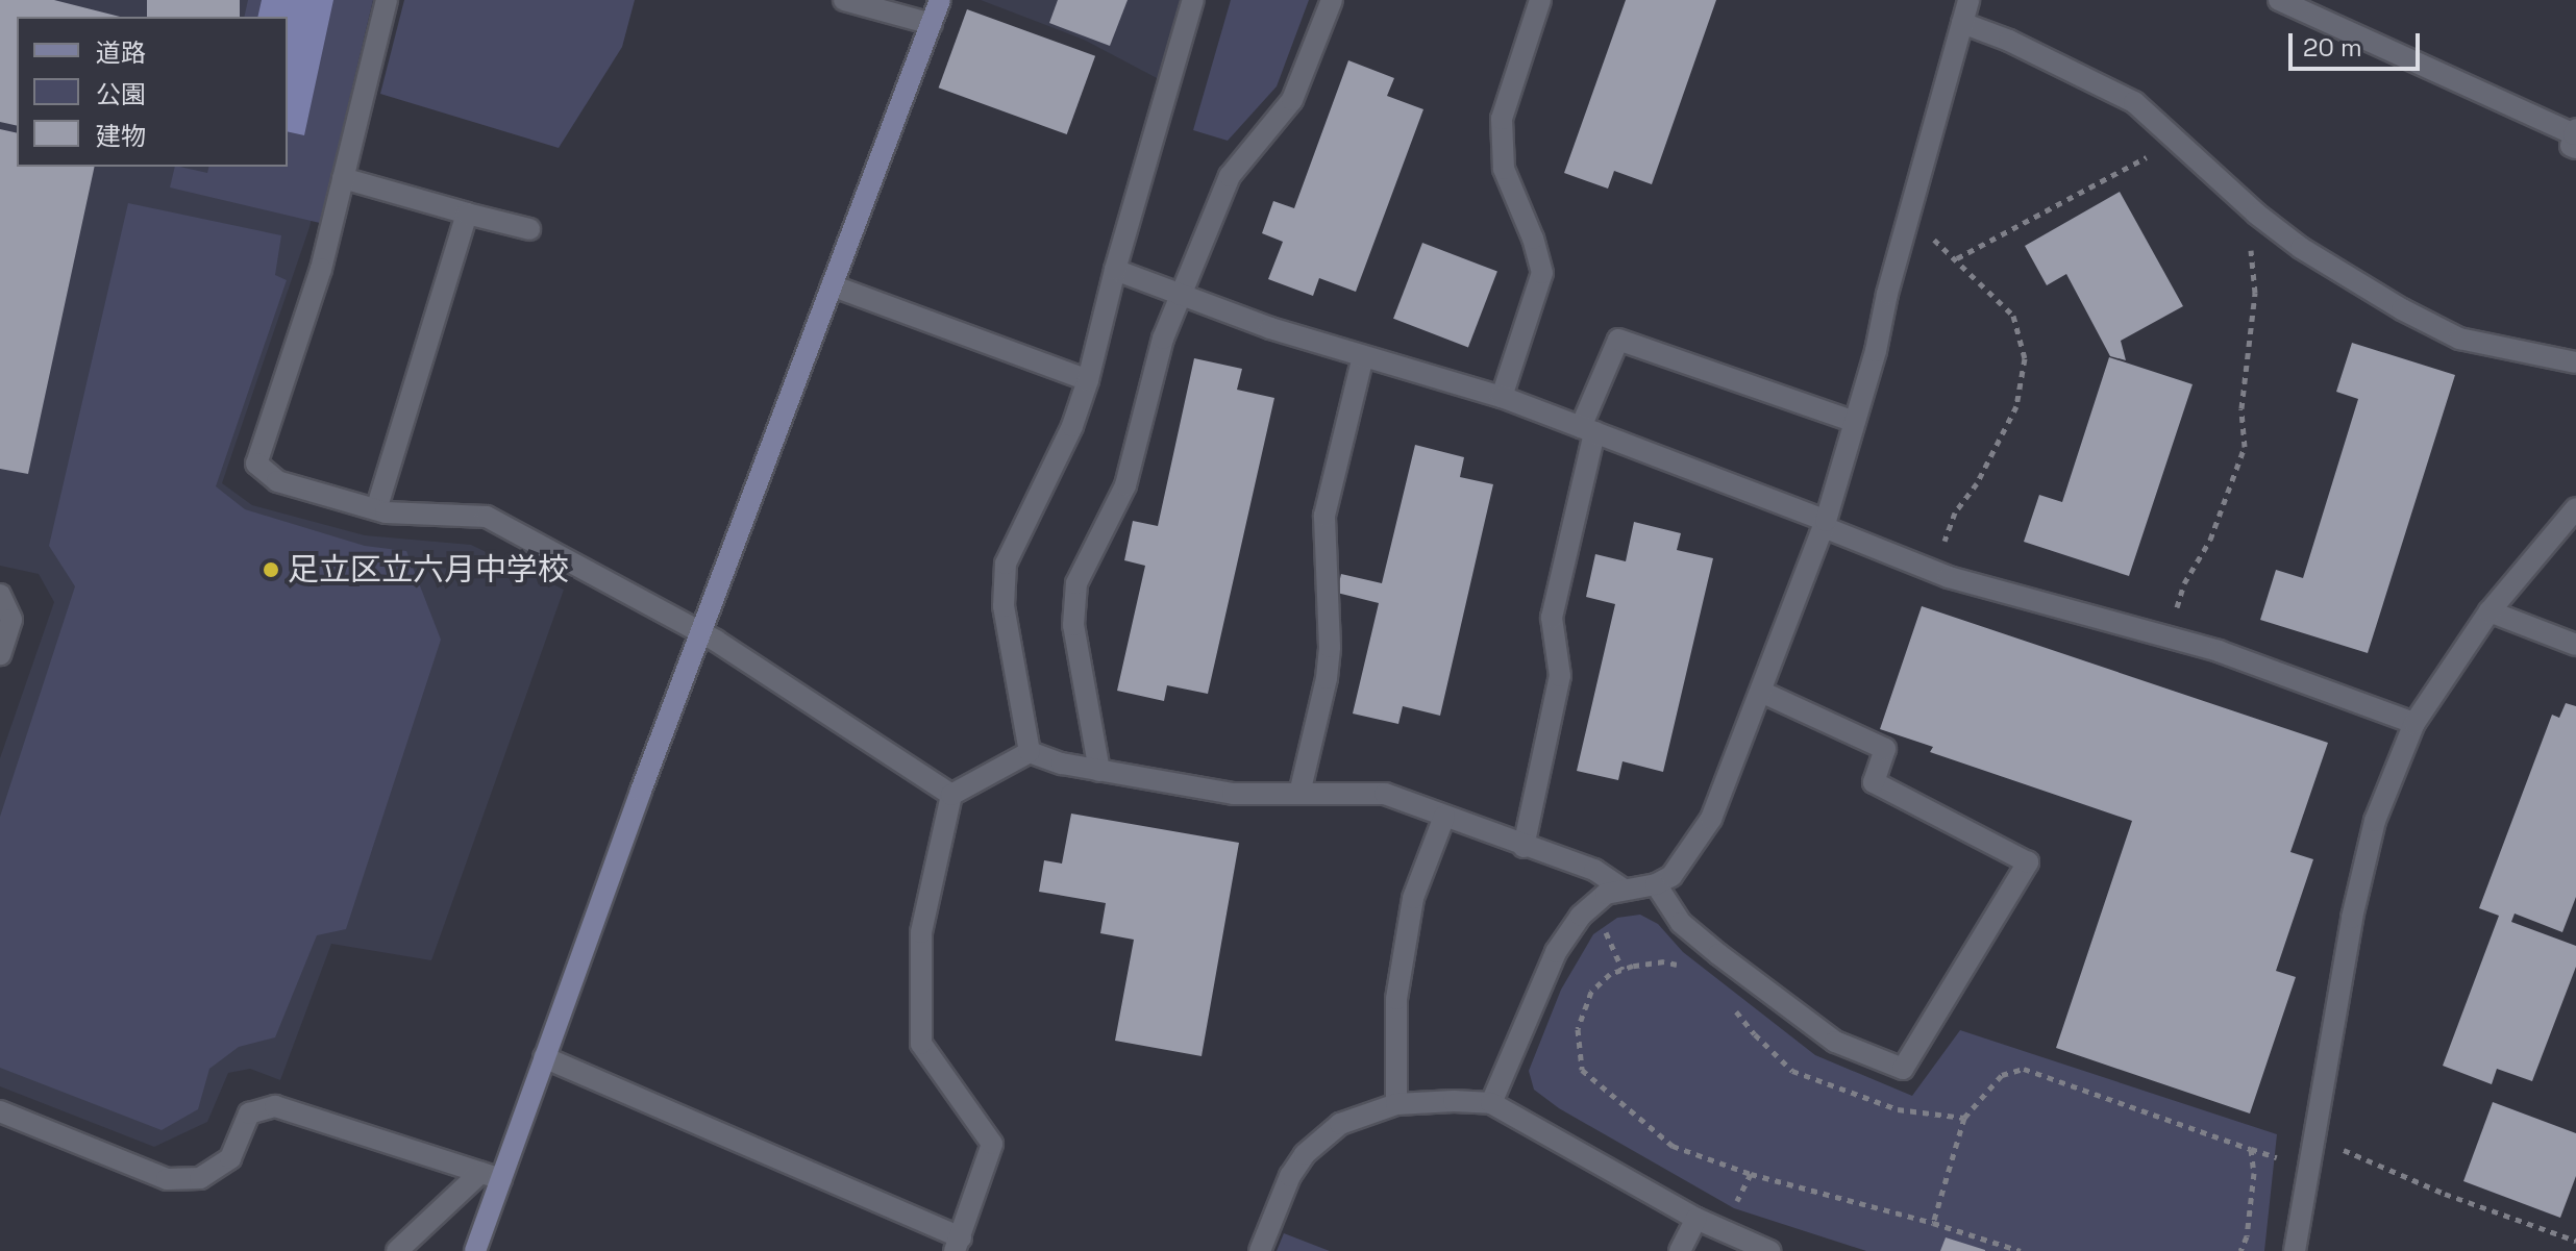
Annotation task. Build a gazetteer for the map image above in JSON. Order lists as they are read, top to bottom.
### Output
{
  "places": ["足立区立六月中学校"],
  "legend": ["道路", "公園", "建物"],
  "scale_bar": "20 m"
}
